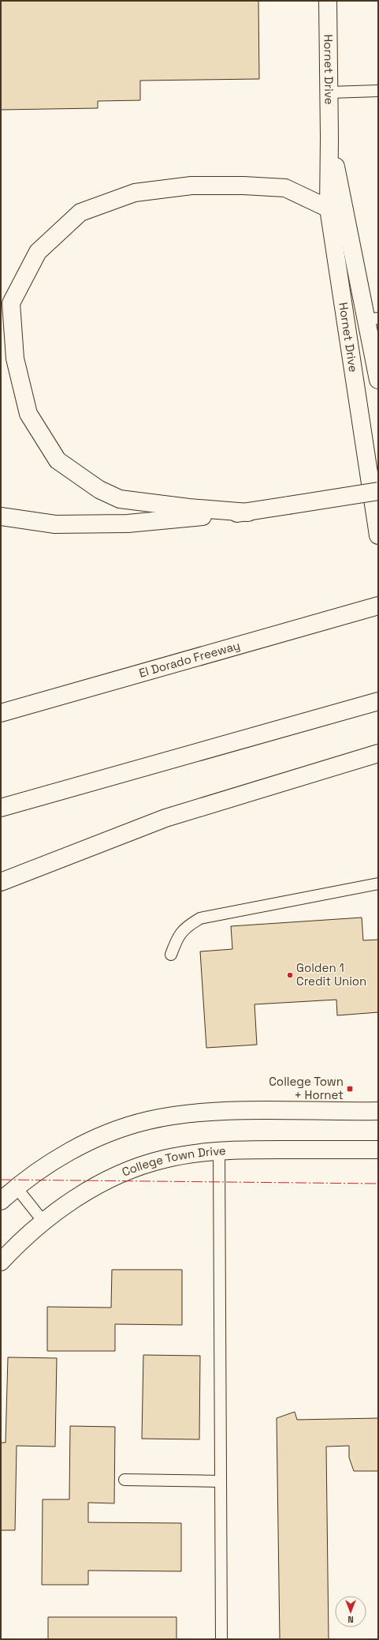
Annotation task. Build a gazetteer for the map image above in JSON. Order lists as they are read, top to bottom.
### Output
{
  "streets": {
    "main road": ["Hornet Drive", "El Dorado Freeway", "College Town Drive"]
  },
  "places": {
    "other": ["Golden 1 Credit Union"],
    "transit": ["College Town + Hornet"]
  },
  "north": "bottom"
}
